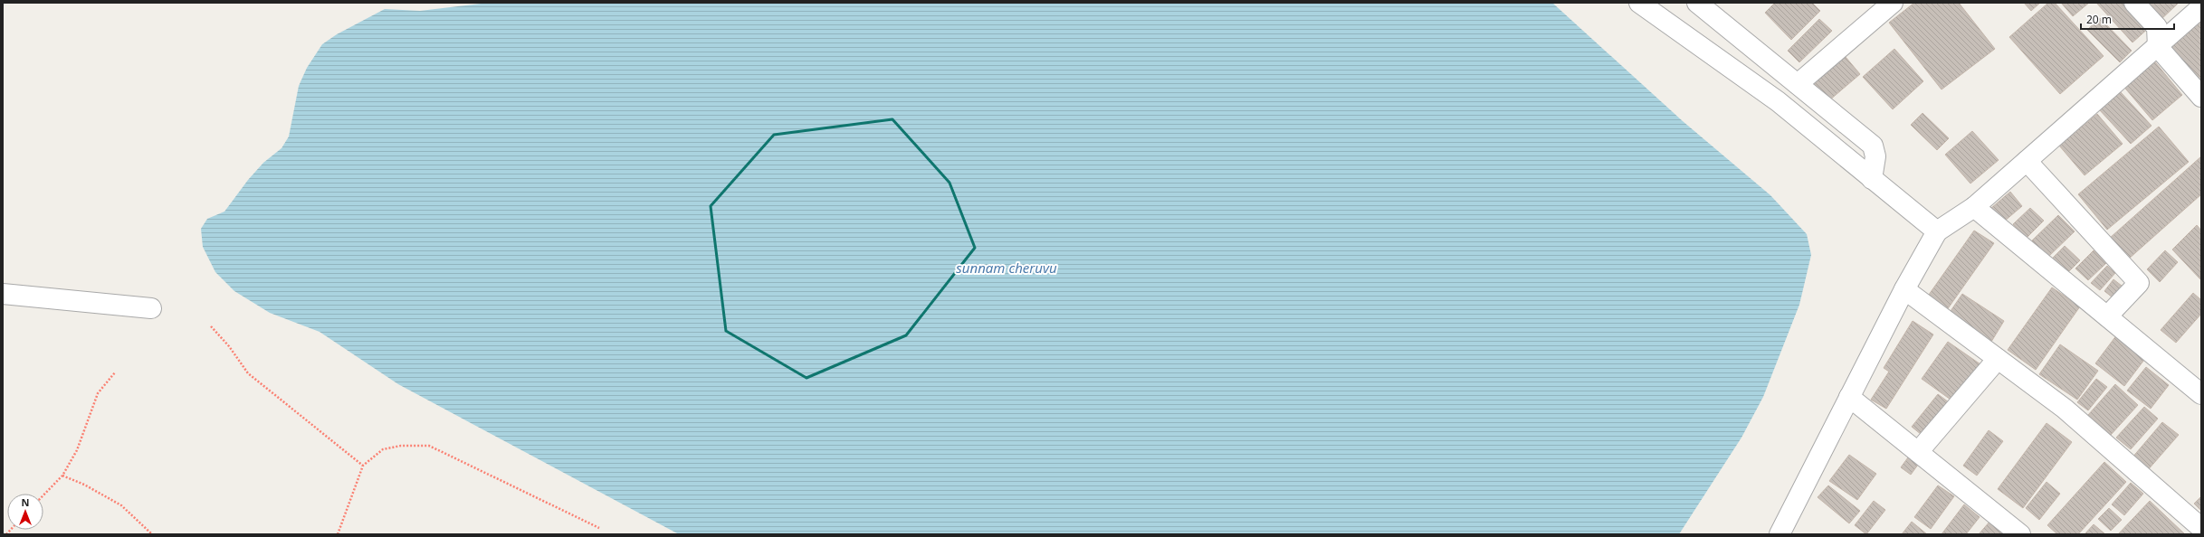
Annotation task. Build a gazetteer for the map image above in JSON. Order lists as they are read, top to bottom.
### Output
{
  "water": ["sunnam cheruvu"],
  "scale_bar": "20 m",
  "north": "top"
}
